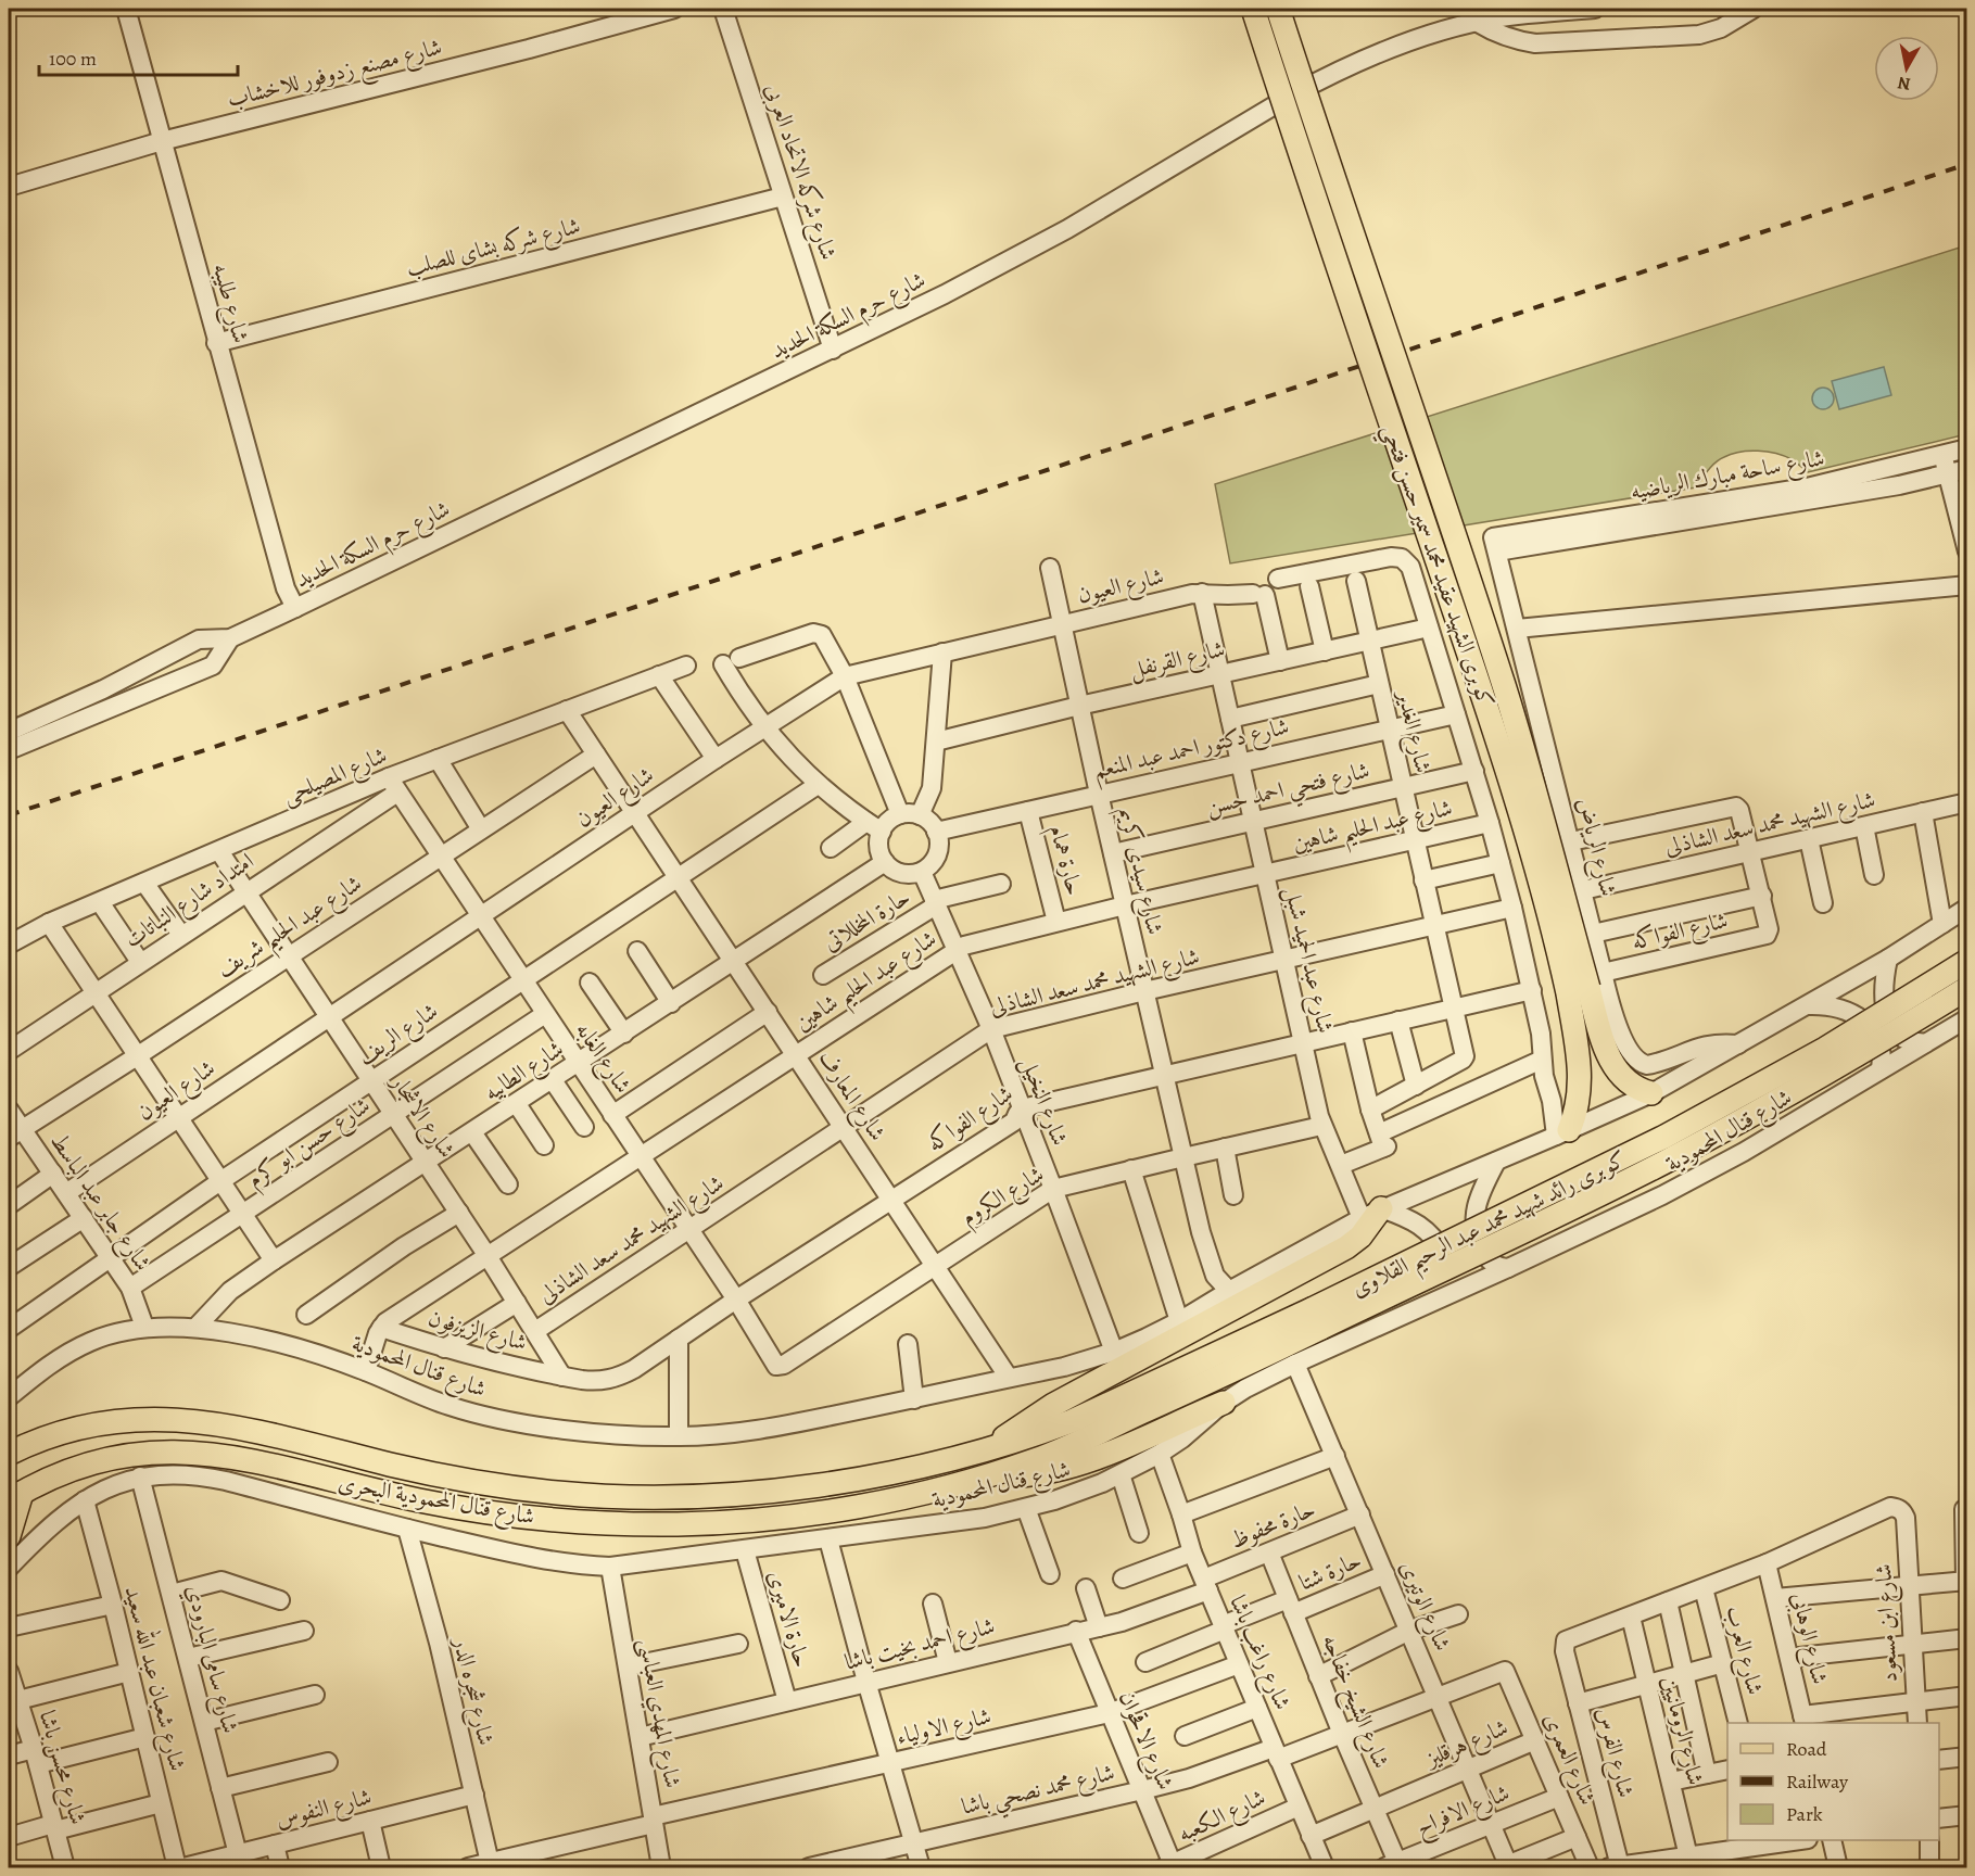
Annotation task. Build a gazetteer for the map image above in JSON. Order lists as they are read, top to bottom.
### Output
{
  "streets": {
    "main road": ["كوبرى الشهيد عقيد محمد سمير حسن فتحي", "كوبرى رائد شهيد محمد عبد الرحيم القلاوى", "شارع قنال المحمودية البحرى"],
    "street": [
      "شارع مصنع زدوفور للاخشاب",
      "شارع شركه الاتحاد العربى",
      "شارع شركه بشاى للصلب",
      "شارع طليبه",
      "شارع حرم السكة الحديد",
      "شارع ساحة مبارك الرياضيه",
      "شارع العيون",
      "شارع القرنفل",
      "شارع الغدير",
      "شارع دكتور احمد عبد المنعم",
      "شارع المصيلحى",
      "شارع فتحي احمد حسن",
      "شارع الشهيد محمد سعد الشاذلى",
      "شارع عبد الحليم شاهين",
      "شارع الرياض",
      "حارة همام",
      "شارع سيدى كريم",
      "امتداد شارع النباتات",
      "حارة المخللاتى",
      "شارع عبد الحليم شريف",
      "شارع الفواكه",
      "شارع عبد الحميد شبل",
      "شارع الريف",
      "شارع الغابه",
      "شارع الطابيه",
      "شارع المعارف",
      "شارع النخيل",
      "شارع الاشجار",
      "شارع قنال المحمودية",
      "شارع حسن ابو كرم",
      "شارع الكروم",
      "شارع جابر عبد الباسط",
      "شارع الزيزفون",
      "حارة محفوظ",
      "حارة شتا",
      "شارع الوتيرى",
      "حارة الاميرى",
      "شارع ابن مسعود",
      "شارع الوهابى",
      "شارع احمد بخيت باشا",
      "شارع العرب",
      "شارع راغب باشا",
      "شارع سامى البارودي",
      "شارع شعبان عبد الله سعيد",
      "شارع شجره الدر",
      "شارع الشيخ خفاجه",
      "شارع المهدي العباسى",
      "شارع الاولياء",
      "شارع الرومانيين",
      "شارع الاقحوان",
      "شارع هرقليز",
      "شارع الفرس",
      "شارع العمرى",
      "شارع محسن باشا",
      "شارع محمد نصحي باشا",
      "شارع النفوس",
      "شارع الافراح",
      "شارع الكعبه"
    ]
  },
  "crossings": [
    ["شارع مصنع زدوفور للاخشاب", "شارع طليبه"],
    ["شارع شركه الاتحاد العربى", "شارع شركه بشاى للصلب"],
    ["شارع شركه الاتحاد العربى", "شارع حرم السكة الحديد"],
    ["شارع شركه بشاى للصلب", "شارع طليبه"],
    ["شارع طليبه", "شارع حرم السكة الحديد"],
    ["شارع ساحة مبارك الرياضيه", "شارع الرياض"],
    ["كوبرى الشهيد عقيد محمد سمير حسن فتحي", "شارع الرياض"],
    ["كوبرى الشهيد عقيد محمد سمير حسن فتحي", "شارع الفواكه"],
    ["كوبرى الشهيد عقيد محمد سمير حسن فتحي", "شارع قنال المحمودية"],
    ["شارع العيون", "شارع القرنفل"],
    ["شارع العيون", "شارع سيدى كريم"],
    ["شارع العيون", "شارع عبد الحميد شبل"],
    ["شارع العيون", "شارع الغابه"],
    ["شارع العيون", "شارع المعارف"],
    ["شارع العيون", "شارع الاشجار"],
    ["شارع العيون", "شارع جابر عبد الباسط"],
    ["شارع القرنفل", "شارع الغدير"],
    ["شارع القرنفل", "شارع سيدى كريم"],
    ["شارع القرنفل", "شارع عبد الحميد شبل"],
    ["شارع الغدير", "شارع دكتور احمد عبد المنعم"],
    ["شارع الغدير", "شارع فتحي احمد حسن"],
    ["شارع الغدير", "شارع الشهيد محمد سعد الشاذلى"],
    ["شارع الغدير", "شارع عبد الحليم شاهين"],
    ["شارع الغدير", "شارع الفواكه"],
    ["شارع دكتور احمد عبد المنعم", "حارة همام"],
    ["شارع دكتور احمد عبد المنعم", "شارع سيدى كريم"],
    ["شارع دكتور احمد عبد المنعم", "شارع عبد الحميد شبل"],
    ["شارع دكتور احمد عبد المنعم", "شارع الطابيه"],
    ["شارع دكتور احمد عبد المنعم", "شارع النخيل"],
    ["شارع المصيلحى", "امتداد شارع النباتات"],
    ["شارع المصيلحى", "شارع الغابه"],
    ["شارع المصيلحى", "شارع المعارف"],
    ["شارع المصيلحى", "شارع الاشجار"],
    ["شارع فتحي احمد حسن", "شارع سيدى كريم"],
    ["شارع فتحي احمد حسن", "شارع عبد الحميد شبل"],
    ["شارع الشهيد محمد سعد الشاذلى", "شارع الرياض"],
    ["شارع الشهيد محمد سعد الشاذلى", "شارع سيدى كريم"],
    ["شارع الشهيد محمد سعد الشاذلى", "شارع عبد الحميد شبل"],
    ["شارع الشهيد محمد سعد الشاذلى", "شارع الغابه"],
    ["شارع الشهيد محمد سعد الشاذلى", "شارع المعارف"],
    ["شارع الشهيد محمد سعد الشاذلى", "شارع النخيل"],
    ["شارع الشهيد محمد سعد الشاذلى", "شارع الاشجار"],
    ["شارع عبد الحليم شاهين", "حارة همام"],
    ["شارع عبد الحليم شاهين", "شارع سيدى كريم"],
    ["شارع عبد الحليم شاهين", "شارع عبد الحميد شبل"],
    ["شارع عبد الحليم شاهين", "شارع الغابه"],
    ["شارع عبد الحليم شاهين", "شارع المعارف"],
    ["شارع عبد الحليم شاهين", "شارع النخيل"],
    ["شارع عبد الحليم شاهين", "شارع الاشجار"],
    ["شارع عبد الحليم شاهين", "شارع الزيزفون"],
    ["شارع الرياض", "شارع الفواكه"],
    ["شارع الرياض", "شارع قنال المحمودية"],
    ["شارع سيدى كريم", "شارع الفواكه"],
    ["شارع سيدى كريم", "شارع قنال المحمودية"],
    ["شارع سيدى كريم", "شارع الكروم"],
    ["امتداد شارع النباتات", "شارع الغابه"],
    ["امتداد شارع النباتات", "شارع الاشجار"],
    ["حارة المخللاتى", "شارع النخيل"],
    ["شارع عبد الحليم شريف", "شارع الغابه"],
    ["شارع عبد الحليم شريف", "شارع المعارف"],
    ["شارع عبد الحليم شريف", "شارع الاشجار"],
    ["شارع عبد الحليم شريف", "شارع جابر عبد الباسط"],
    ["شارع الفواكه", "شارع عبد الحميد شبل"],
    ["شارع الفواكه", "شارع الغابه"],
    ["شارع الفواكه", "شارع المعارف"],
    ["شارع الفواكه", "شارع النخيل"],
    ["شارع الفواكه", "شارع الاشجار"],
    ["شارع الفواكه", "شارع الزيزفون"],
    ["شارع عبد الحميد شبل", "شارع قنال المحمودية"],
    ["شارع عبد الحميد شبل", "شارع الكروم"],
    ["شارع الريف", "شارع الغابه"],
    ["شارع الريف", "شارع المعارف"],
    ["شارع الريف", "شارع الاشجار"],
    ["شارع الريف", "شارع جابر عبد الباسط"],
    ["شارع الغابه", "شارع الطابيه"],
    ["شارع الغابه", "شارع حسن ابو كرم"],
    ["شارع الغابه", "شارع الكروم"],
    ["شارع الطابيه", "شارع المعارف"],
    ["شارع الطابيه", "شارع النخيل"],
    ["شارع الطابيه", "شارع الاشجار"],
    ["شارع الطابيه", "شارع قنال المحمودية"],
    ["شارع المعارف", "شارع قنال المحمودية"],
    ["شارع المعارف", "شارع الكروم"],
    ["شارع النخيل", "شارع قنال المحمودية"],
    ["شارع النخيل", "شارع الكروم"],
    ["شارع الاشجار", "شارع حسن ابو كرم"],
    ["شارع الاشجار", "شارع الزيزفون"],
    ["شارع قنال المحمودية", "شارع جابر عبد الباسط"],
    ["شارع قنال المحمودية", "شارع الوتيرى"],
    ["شارع قنال المحمودية", "حارة الاميرى"],
    ["شارع قنال المحمودية", "شارع راغب باشا"],
    ["شارع قنال المحمودية", "شارع سامى البارودي"],
    ["شارع قنال المحمودية", "شارع شعبان عبد الله سعيد"],
    ["شارع قنال المحمودية", "شارع شجره الدر"],
    ["شارع قنال المحمودية", "شارع المهدي العباسى"],
    ["شارع حسن ابو كرم", "شارع جابر عبد الباسط"],
    ["كوبرى رائد شهيد محمد عبد الرحيم القلاوى", "شارع قنال المحمودية البحرى"],
    ["حارة محفوظ", "شارع الوتيرى"],
    ["حارة محفوظ", "شارع احمد بخيت باشا"],
    ["حارة محفوظ", "شارع راغب باشا"],
    ["حارة محفوظ", "شارع الشيخ خفاجه"],
    ["حارة شتا", "شارع الوتيرى"],
    ["حارة شتا", "شارع راغب باشا"],
    ["حارة شتا", "شارع الشيخ خفاجه"],
    ["شارع الوتيرى", "شارع هرقليز"],
    ["شارع الوتيرى", "شارع محمد نصحي باشا"],
    ["شارع الوتيرى", "شارع الافراح"],
    ["حارة الاميرى", "شارع احمد بخيت باشا"],
    ["شارع ابن مسعود", "شارع الوهابى"],
    ["شارع احمد بخيت باشا", "شارع راغب باشا"],
    ["شارع احمد بخيت باشا", "شارع المهدي العباسى"],
    ["شارع احمد بخيت باشا", "شارع الاقحوان"],
    ["شارع راغب باشا", "شارع الاولياء"],
    ["شارع راغب باشا", "شارع هرقليز"],
    ["شارع راغب باشا", "شارع محمد نصحي باشا"],
    ["شارع راغب باشا", "شارع الكعبه"],
    ["شارع سامى البارودي", "شارع النفوس"],
    ["شارع شجره الدر", "شارع الاولياء"],
    ["شارع شجره الدر", "شارع النفوس"],
    ["شارع الشيخ خفاجه", "شارع هرقليز"],
    ["شارع الشيخ خفاجه", "شارع محمد نصحي باشا"],
    ["شارع الشيخ خفاجه", "شارع الافراح"],
    ["شارع المهدي العباسى", "شارع الاولياء"],
    ["شارع الاولياء", "شارع الاقحوان"],
    ["شارع الرومانيين", "شارع الفرس"],
    ["شارع الاقحوان", "شارع محمد نصحي باشا"],
    ["شارع الاقحوان", "شارع الكعبه"],
    ["شارع هرقليز", "شارع العمرى"],
    ["شارع العمرى", "شارع محمد نصحي باشا"],
    ["شارع العمرى", "شارع الافراح"]
  ],
  "legend": ["Road", "Railway", "Park"],
  "scale_bar": "100 m",
  "north": "bottom"
}
